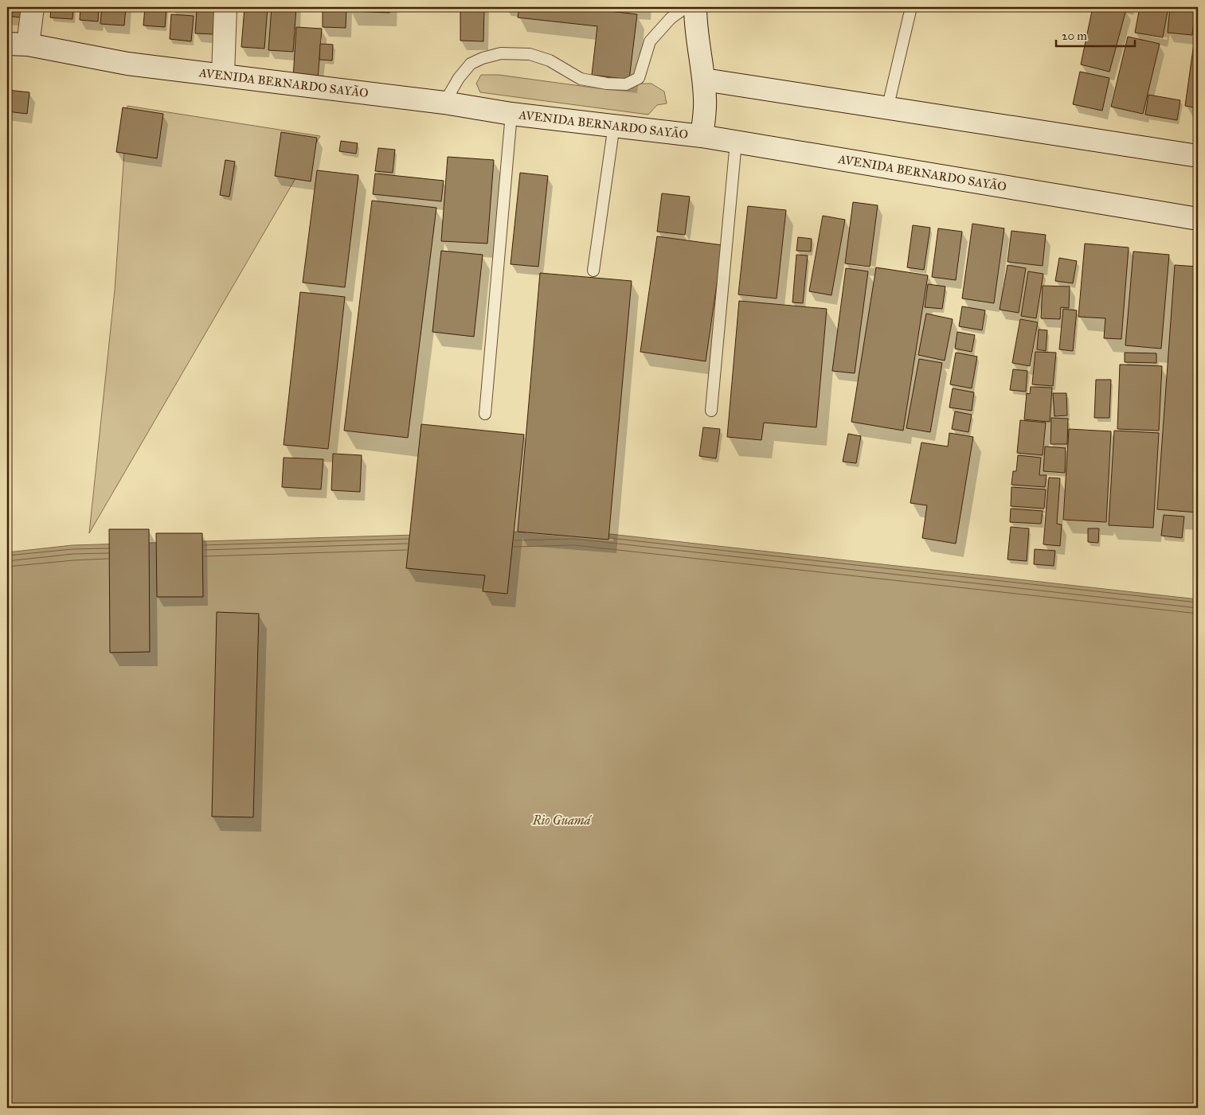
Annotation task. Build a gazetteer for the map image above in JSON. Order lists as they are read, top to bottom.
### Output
{
  "streets": {
    "main road": ["AVENIDA BERNARDO SAYÃO"]
  },
  "water": ["Rio Guamá"],
  "scale_bar": "20 m"
}
